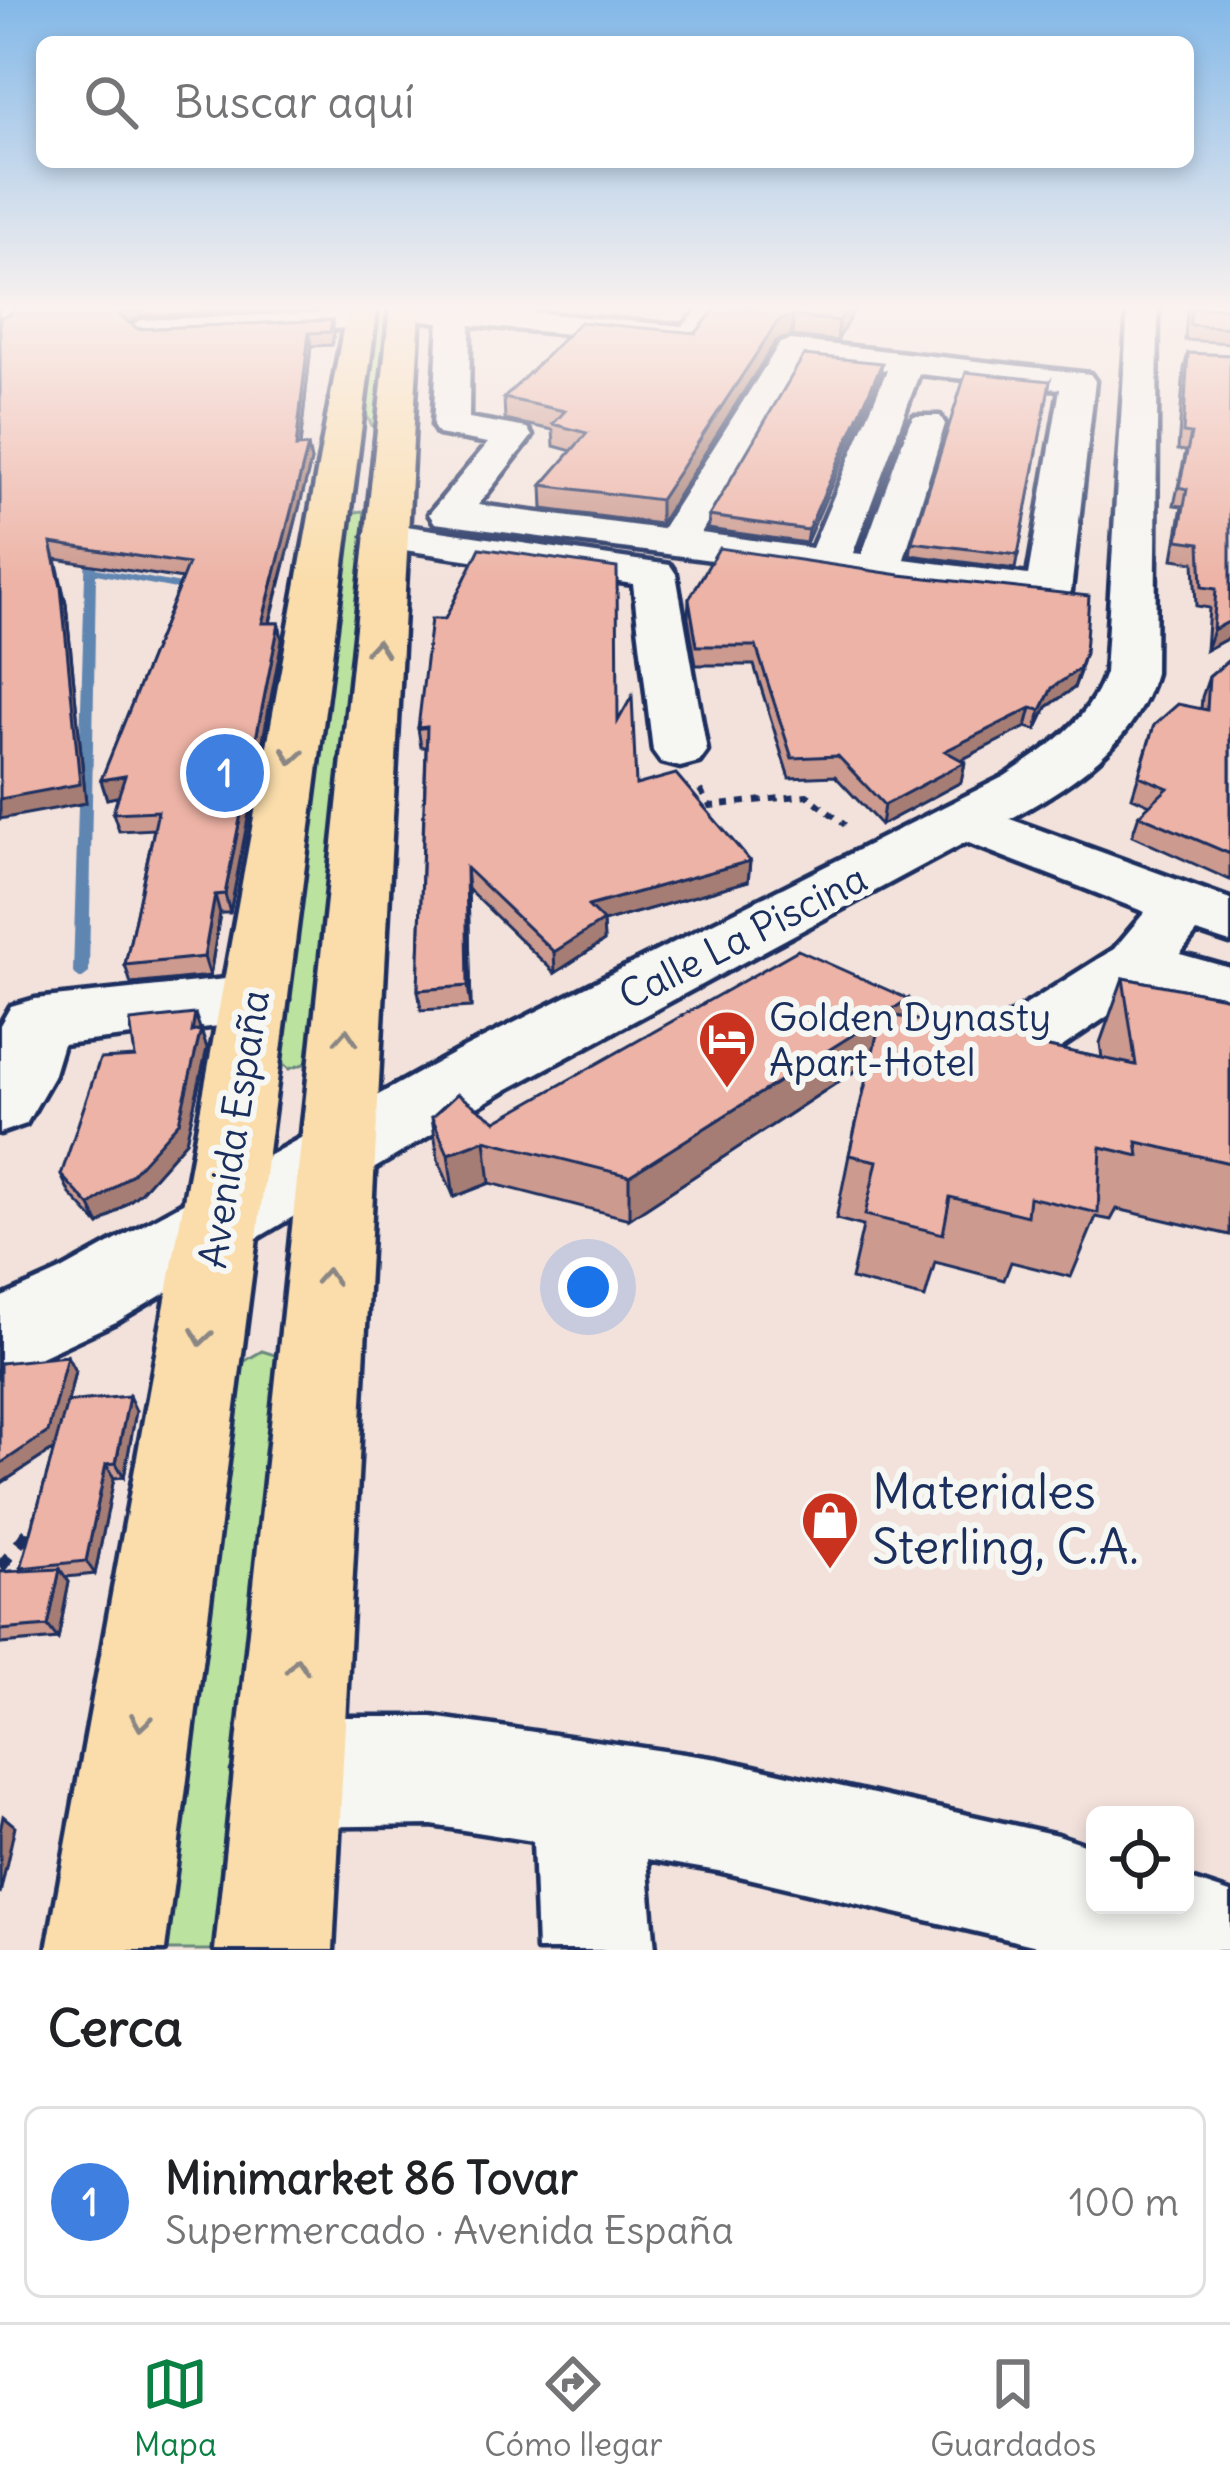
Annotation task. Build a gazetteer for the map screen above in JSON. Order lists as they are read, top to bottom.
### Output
{
  "streets": {
    "main road": ["Avenida España"],
    "street": ["Calle La Piscina"]
  },
  "crossings": [
    ["Calle La Piscina", "Avenida España"]
  ],
  "places": {
    "hotel": ["Golden Dynasty Apart-Hotel"],
    "shop": ["Materiales Sterling, C.A."]
  },
  "page": {
    "search": "Buscar aquí",
    "pins": "1",
    "heading": "Cerca",
    "list": [
      {
        "mark": "1",
        "name": "Minimarket 86 Tovar",
        "note": "Supermercado · Avenida España",
        "value": "100 m"
      }
    ],
    "nav": ["Mapa", "Cómo llegar", "Guardados"]
  }
}
